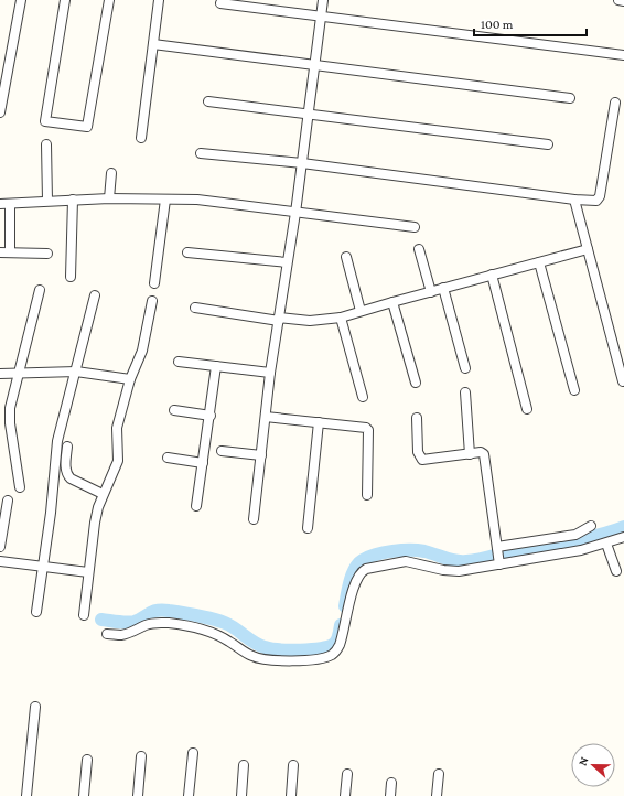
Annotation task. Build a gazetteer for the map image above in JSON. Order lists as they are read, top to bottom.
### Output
{
  "scale_bar": "100 m",
  "north": "left"
}
